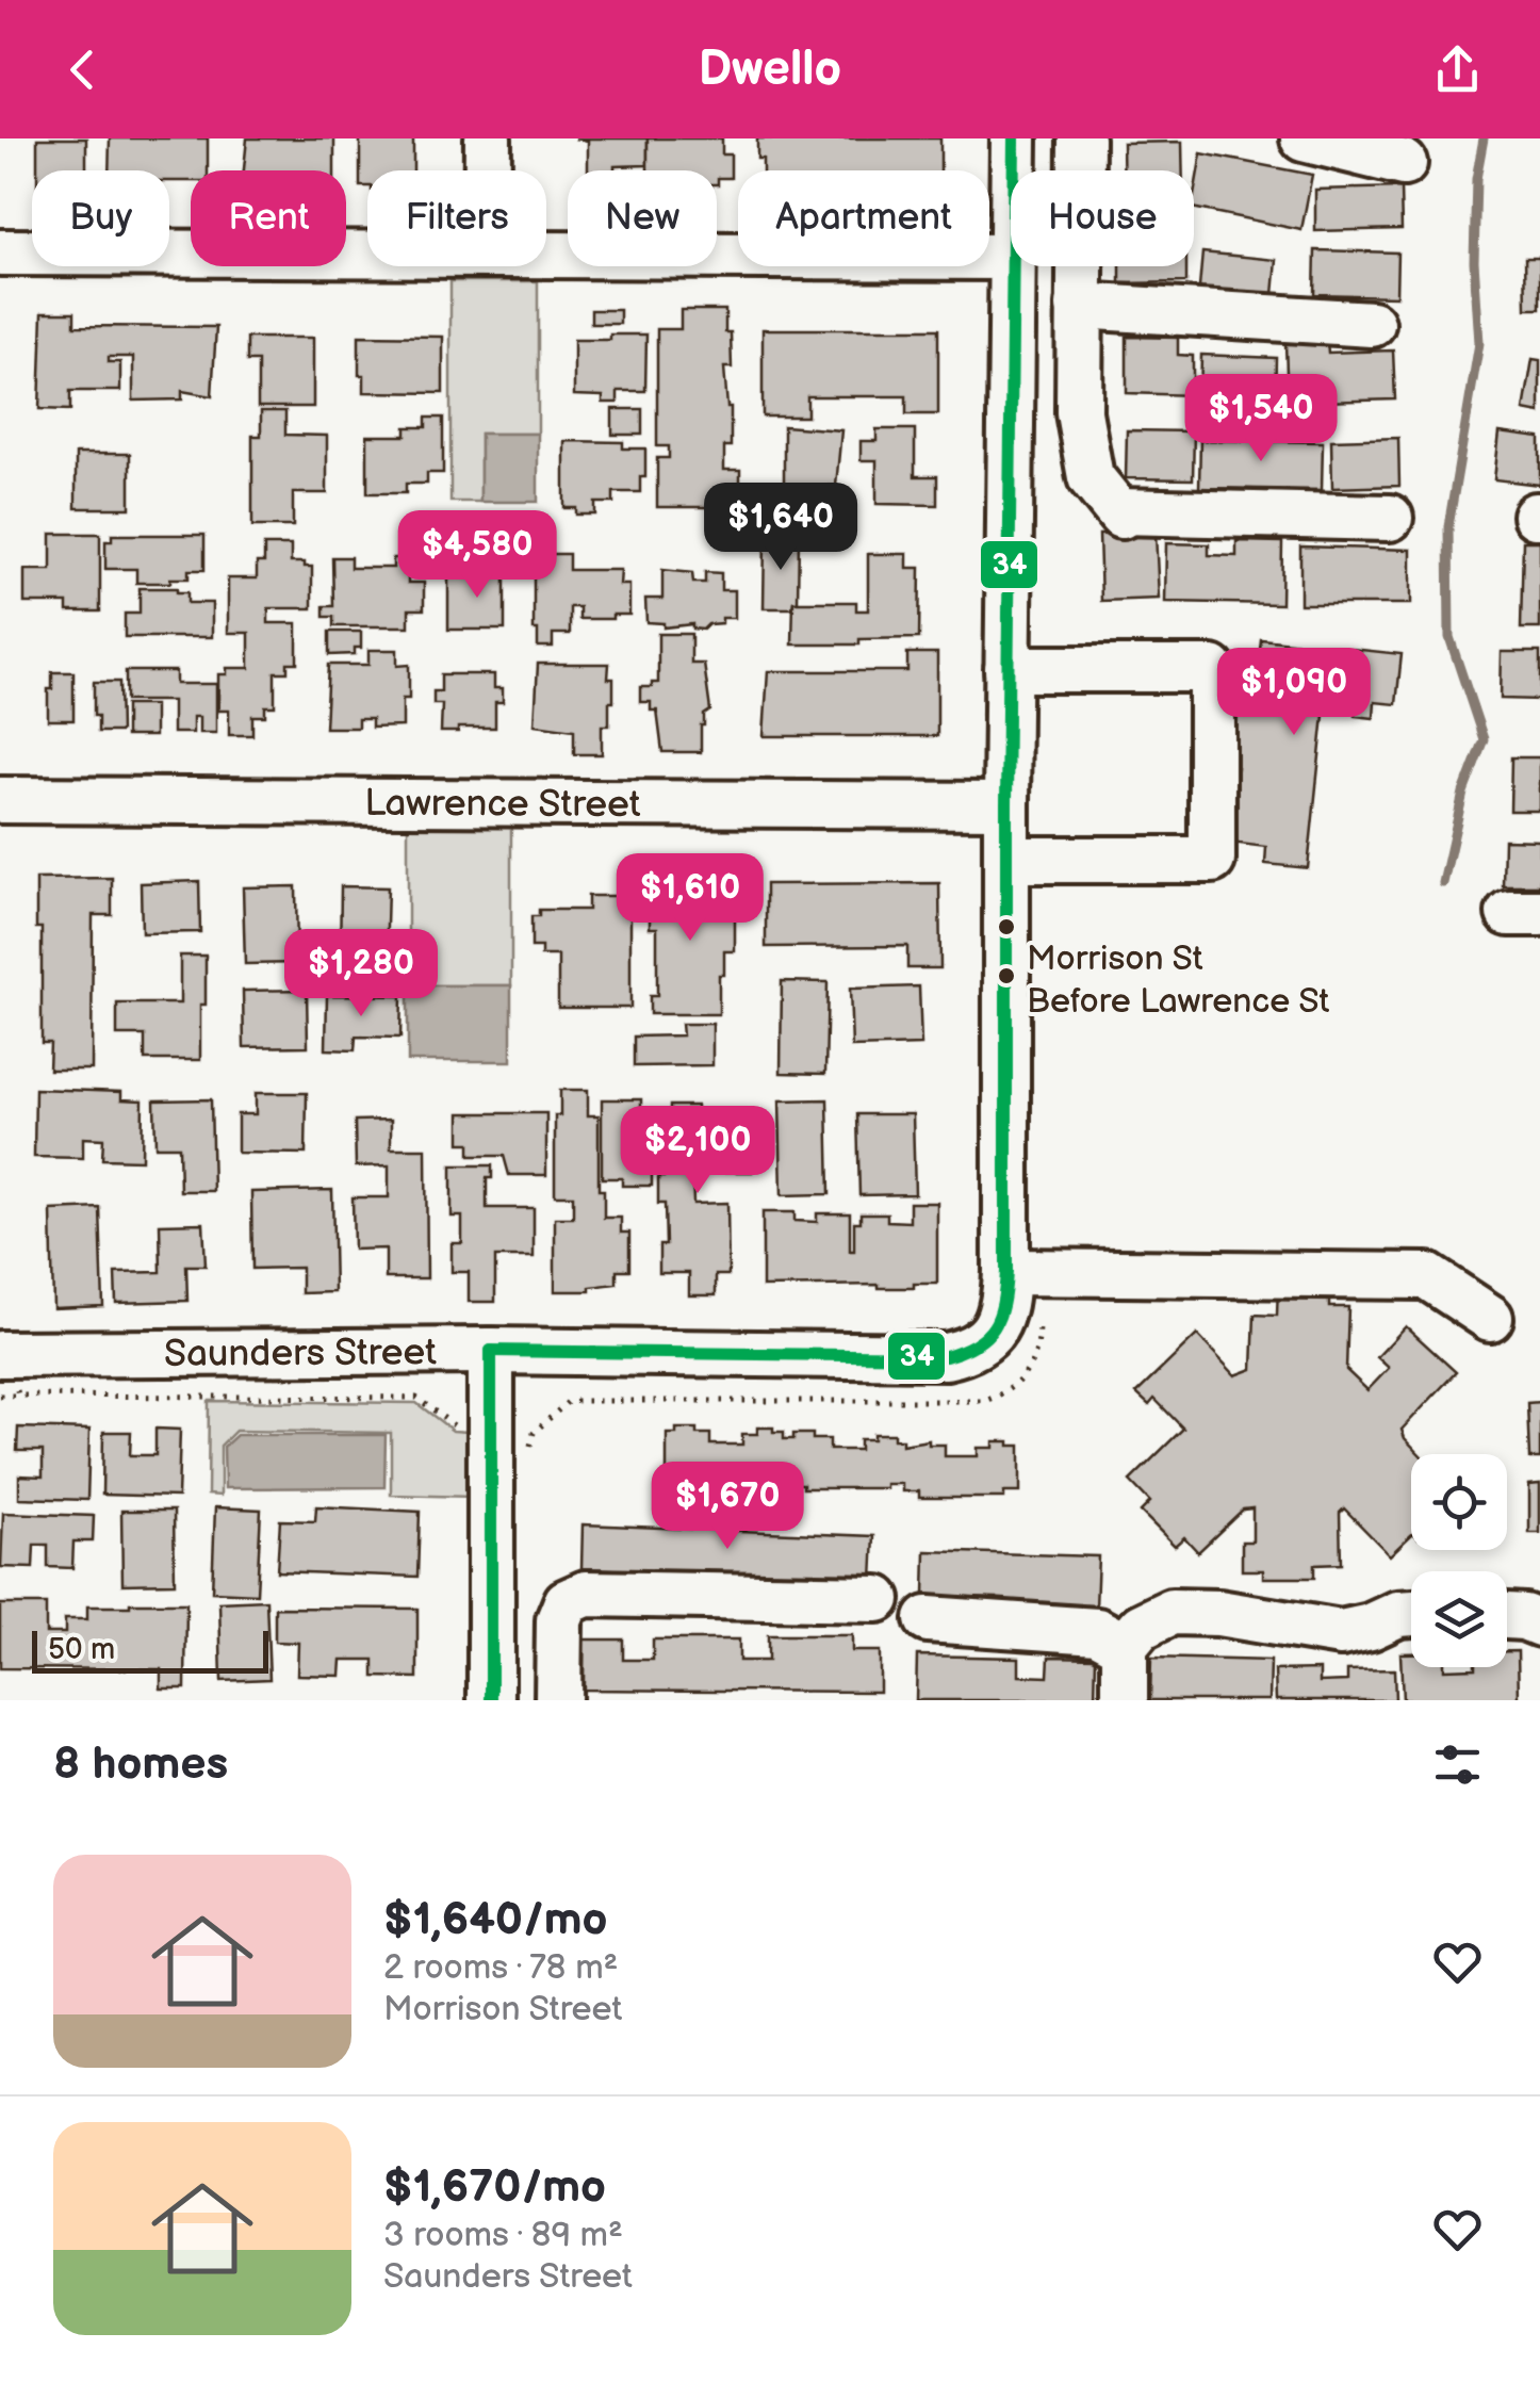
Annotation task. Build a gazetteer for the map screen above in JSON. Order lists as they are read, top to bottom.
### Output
{
  "streets": {
    "street": ["Lawrence Street", "Saunders Street"]
  },
  "places": ["Morrison St Before Lawrence St"],
  "lines": ["transit line 34"],
  "scale_bar": "50 m",
  "page": {
    "header": "Dwello",
    "chip": [
      "Buy",
      "Rent",
      "Filters",
      "New",
      "Apartment",
      "House"
    ],
    "price": [
      "$1,540",
      "$1,640",
      "$4,580",
      "$1,090",
      "$1,610",
      "$1,280",
      "$2,100",
      "$1,670"
    ],
    "scale": "50 m",
    "heading": "8 homes",
    "list": [
      {
        "name": "$1,640/mo",
        "note": "2 rooms · 78 m² · Morrison Street"
      },
      {
        "name": "$1,670/mo",
        "note": "3 rooms · 89 m² · Saunders Street"
      }
    ]
  }
}
